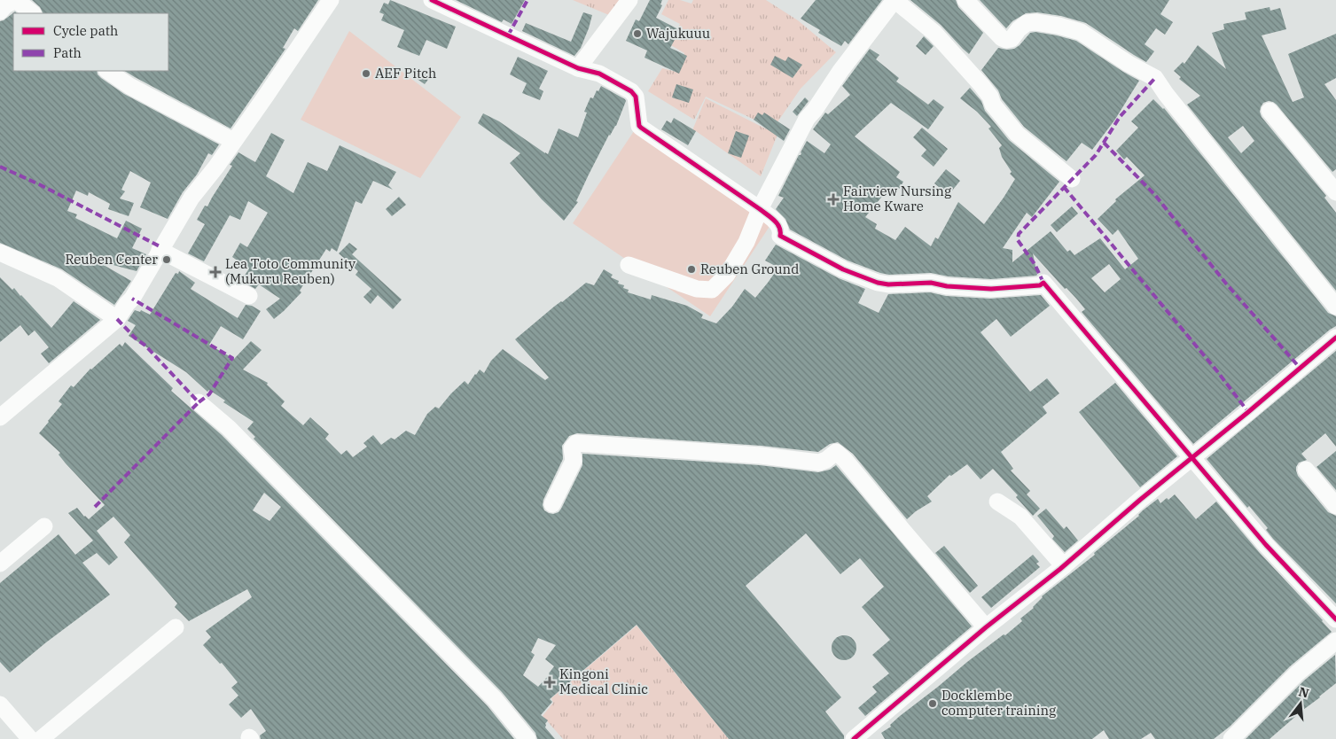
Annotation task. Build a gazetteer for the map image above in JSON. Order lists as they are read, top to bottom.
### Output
{
  "places": {
    "other": [
      "Wajukuuu",
      "AEF Pitch",
      "Reuben Center",
      "Reuben Ground",
      "Docklembe computer training"
    ],
    "health": ["Fairview Nursing Home Kware", "Lea Toto Community (Mukuru Reuben)", "Kingoni Medical Clinic"]
  },
  "legend": ["Cycle path", "Path"],
  "north": "top"
}
